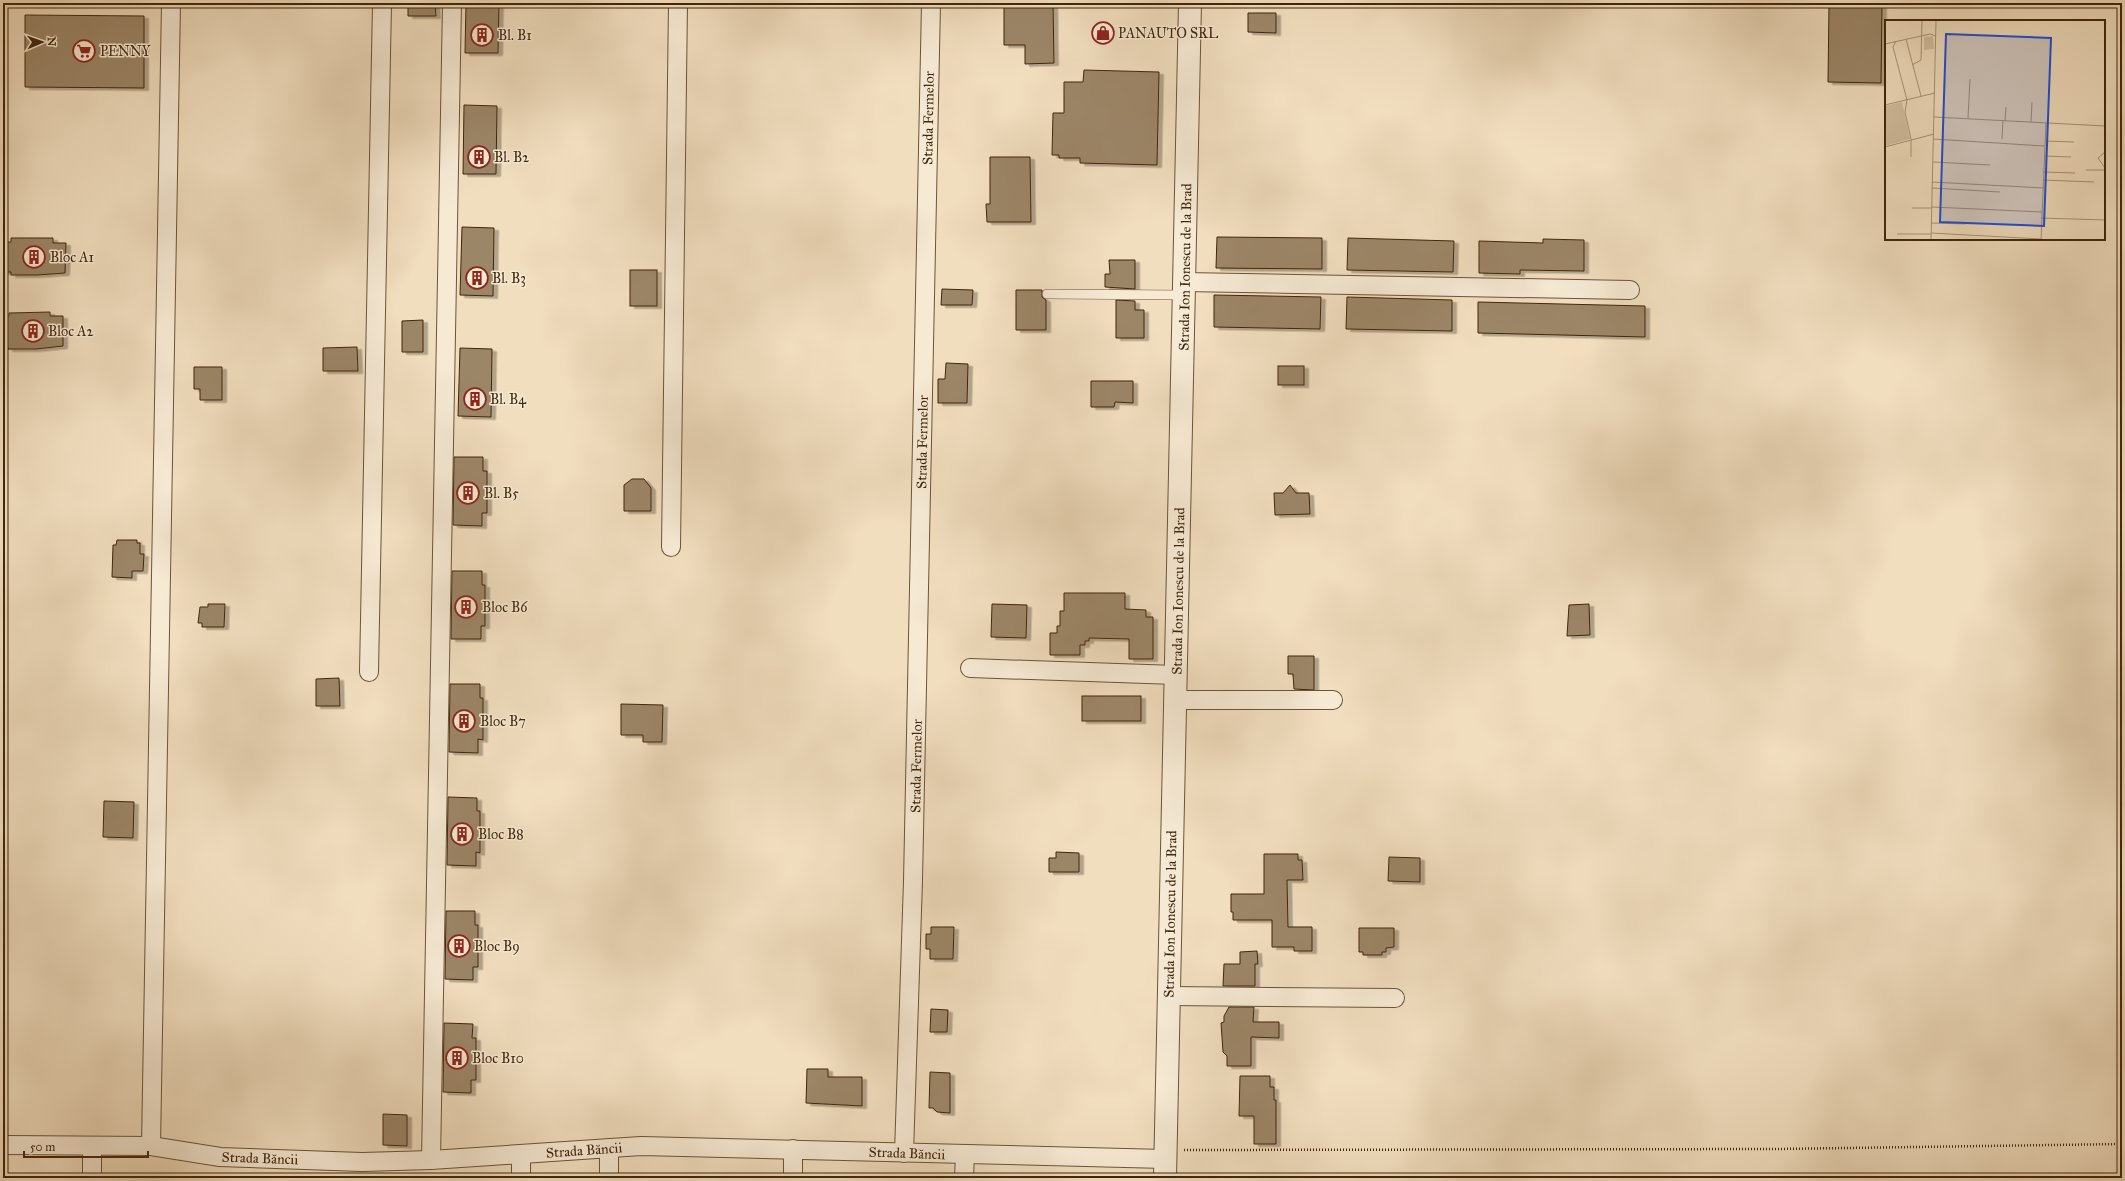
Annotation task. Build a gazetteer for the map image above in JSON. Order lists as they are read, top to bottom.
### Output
{
  "streets": {
    "street": ["Strada Fermelor", "Strada Ion Ionescu de la Brad", "Strada Băncii"]
  },
  "crossings": [
    ["Strada Fermelor", "Strada Băncii"],
    ["Strada Ion Ionescu de la Brad", "Strada Băncii"]
  ],
  "places": {
    "shop": ["PANAUTO SRL"],
    "building": [
      "Bl. B1",
      "Bl. B2",
      "Bloc A1",
      "Bl. B3",
      "Bloc A2",
      "Bl. B4",
      "Bl. B5",
      "Bloc B6",
      "Bloc B7",
      "Bloc B8",
      "Bloc B9",
      "Bloc B10"
    ],
    "supermarket": ["PENNY"]
  },
  "scale_bar": "50 m",
  "north": "right"
}
